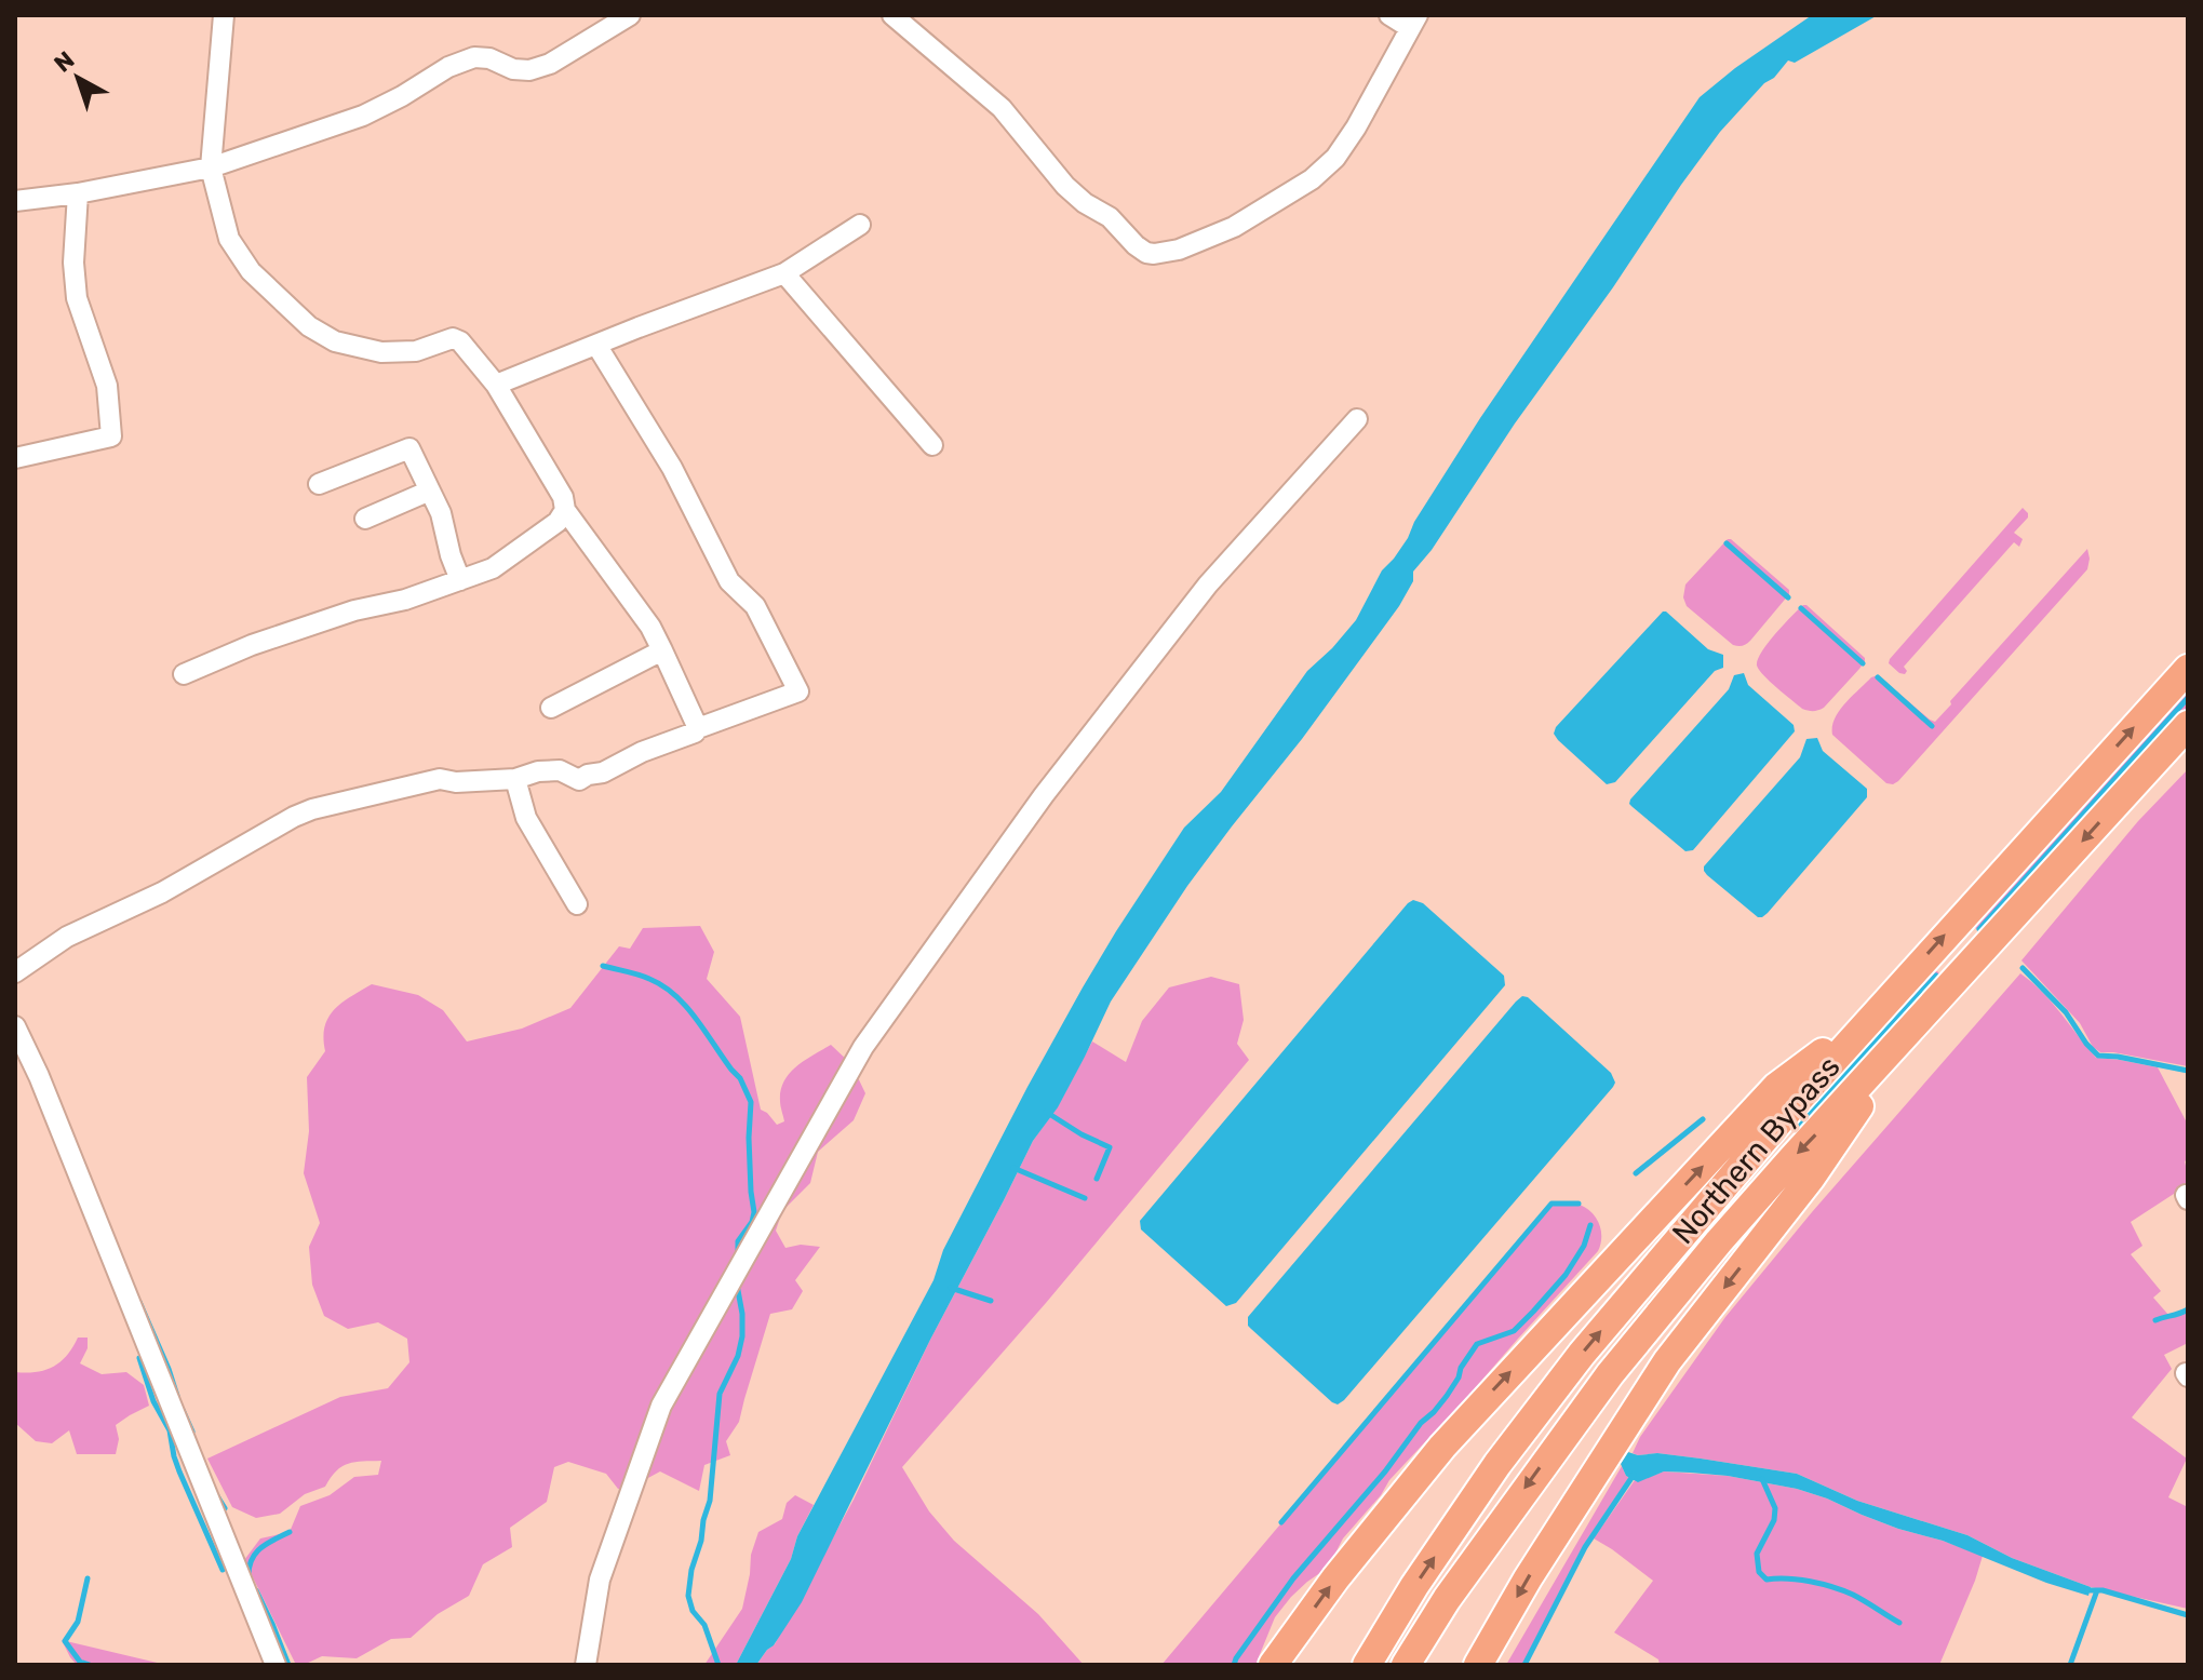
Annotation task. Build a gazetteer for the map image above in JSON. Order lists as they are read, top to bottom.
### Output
{
  "streets": {
    "highway": ["Northern Bypass"]
  },
  "north": "top left"
}
